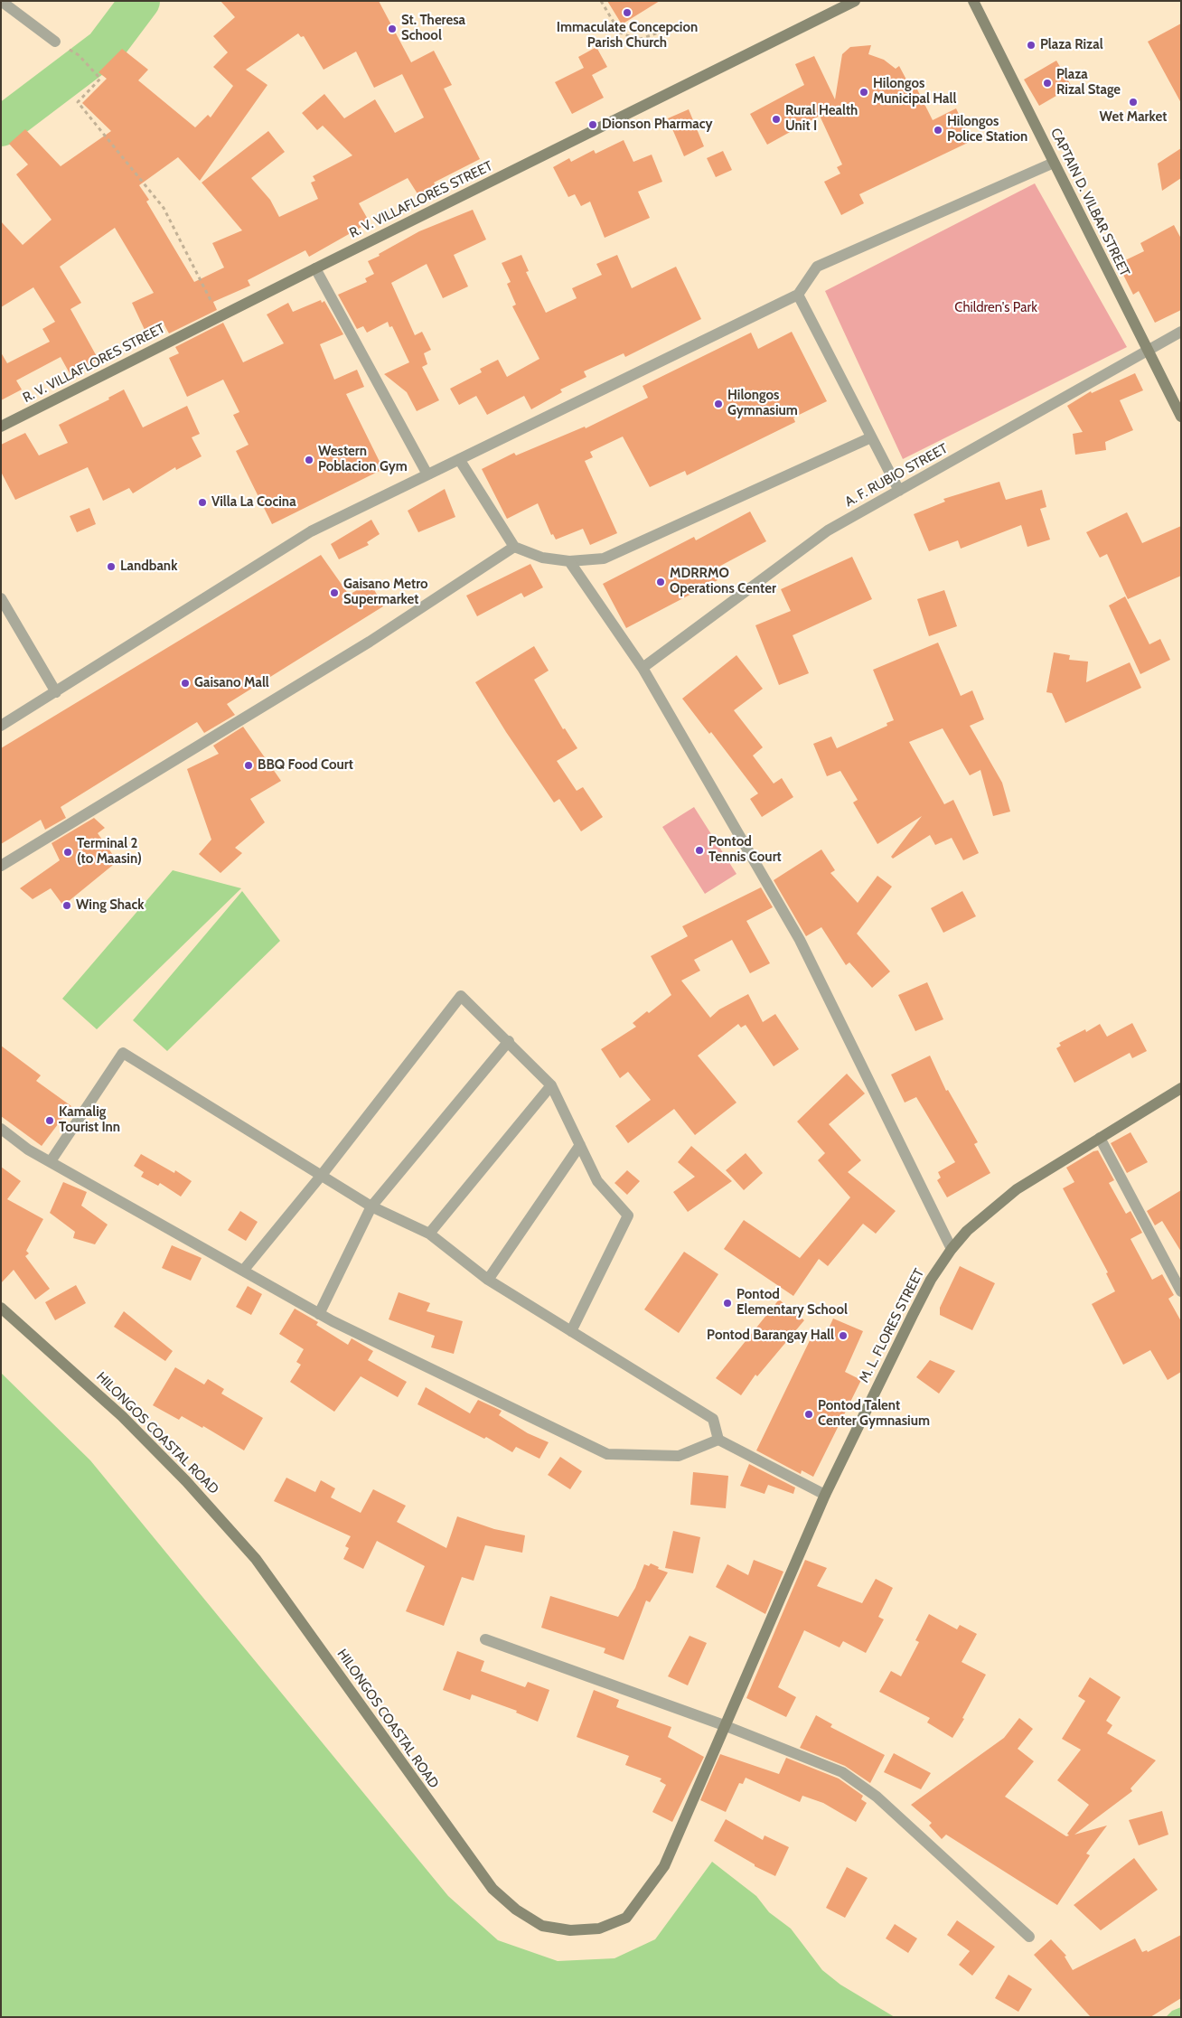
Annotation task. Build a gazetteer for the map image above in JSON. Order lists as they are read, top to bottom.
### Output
{
  "streets": {
    "street": [
      "R. V. VILLAFLORES STREET",
      "CAPTAIN D. VILBAR STREET",
      "A. F. RUBIO STREET",
      "M. L. FLORES STREET",
      "HILONGOS COASTAL ROAD"
    ]
  },
  "crossings": [
    ["CAPTAIN D. VILBAR STREET", "A. F. RUBIO STREET"],
    ["M. L. FLORES STREET", "HILONGOS COASTAL ROAD"]
  ],
  "parks": ["Children's Park"],
  "places": [
    "Immaculate Concepcion Parish Church",
    "St. Theresa School",
    "Plaza Rizal",
    "Plaza Rizal Stage",
    "Hilongos Municipal Hall",
    "Wet Market",
    "Rural Health Unit I",
    "Dionson Pharmacy",
    "Hilongos Police Station",
    "Hilongos Gymnasium",
    "Western Poblacion Gym",
    "Villa La Cocina",
    "Landbank",
    "MDRRMO Operations Center",
    "Gaisano Metro Supermarket",
    "Gaisano Mall",
    "BBQ Food Court",
    "Pontod Tennis Court",
    "Terminal 2 (to Maasin)",
    "Wing Shack",
    "Kamalig Tourist Inn",
    "Pontod Elementary School",
    "Pontod Barangay Hall",
    "Pontod Talent Center Gymnasium"
  ]
}
